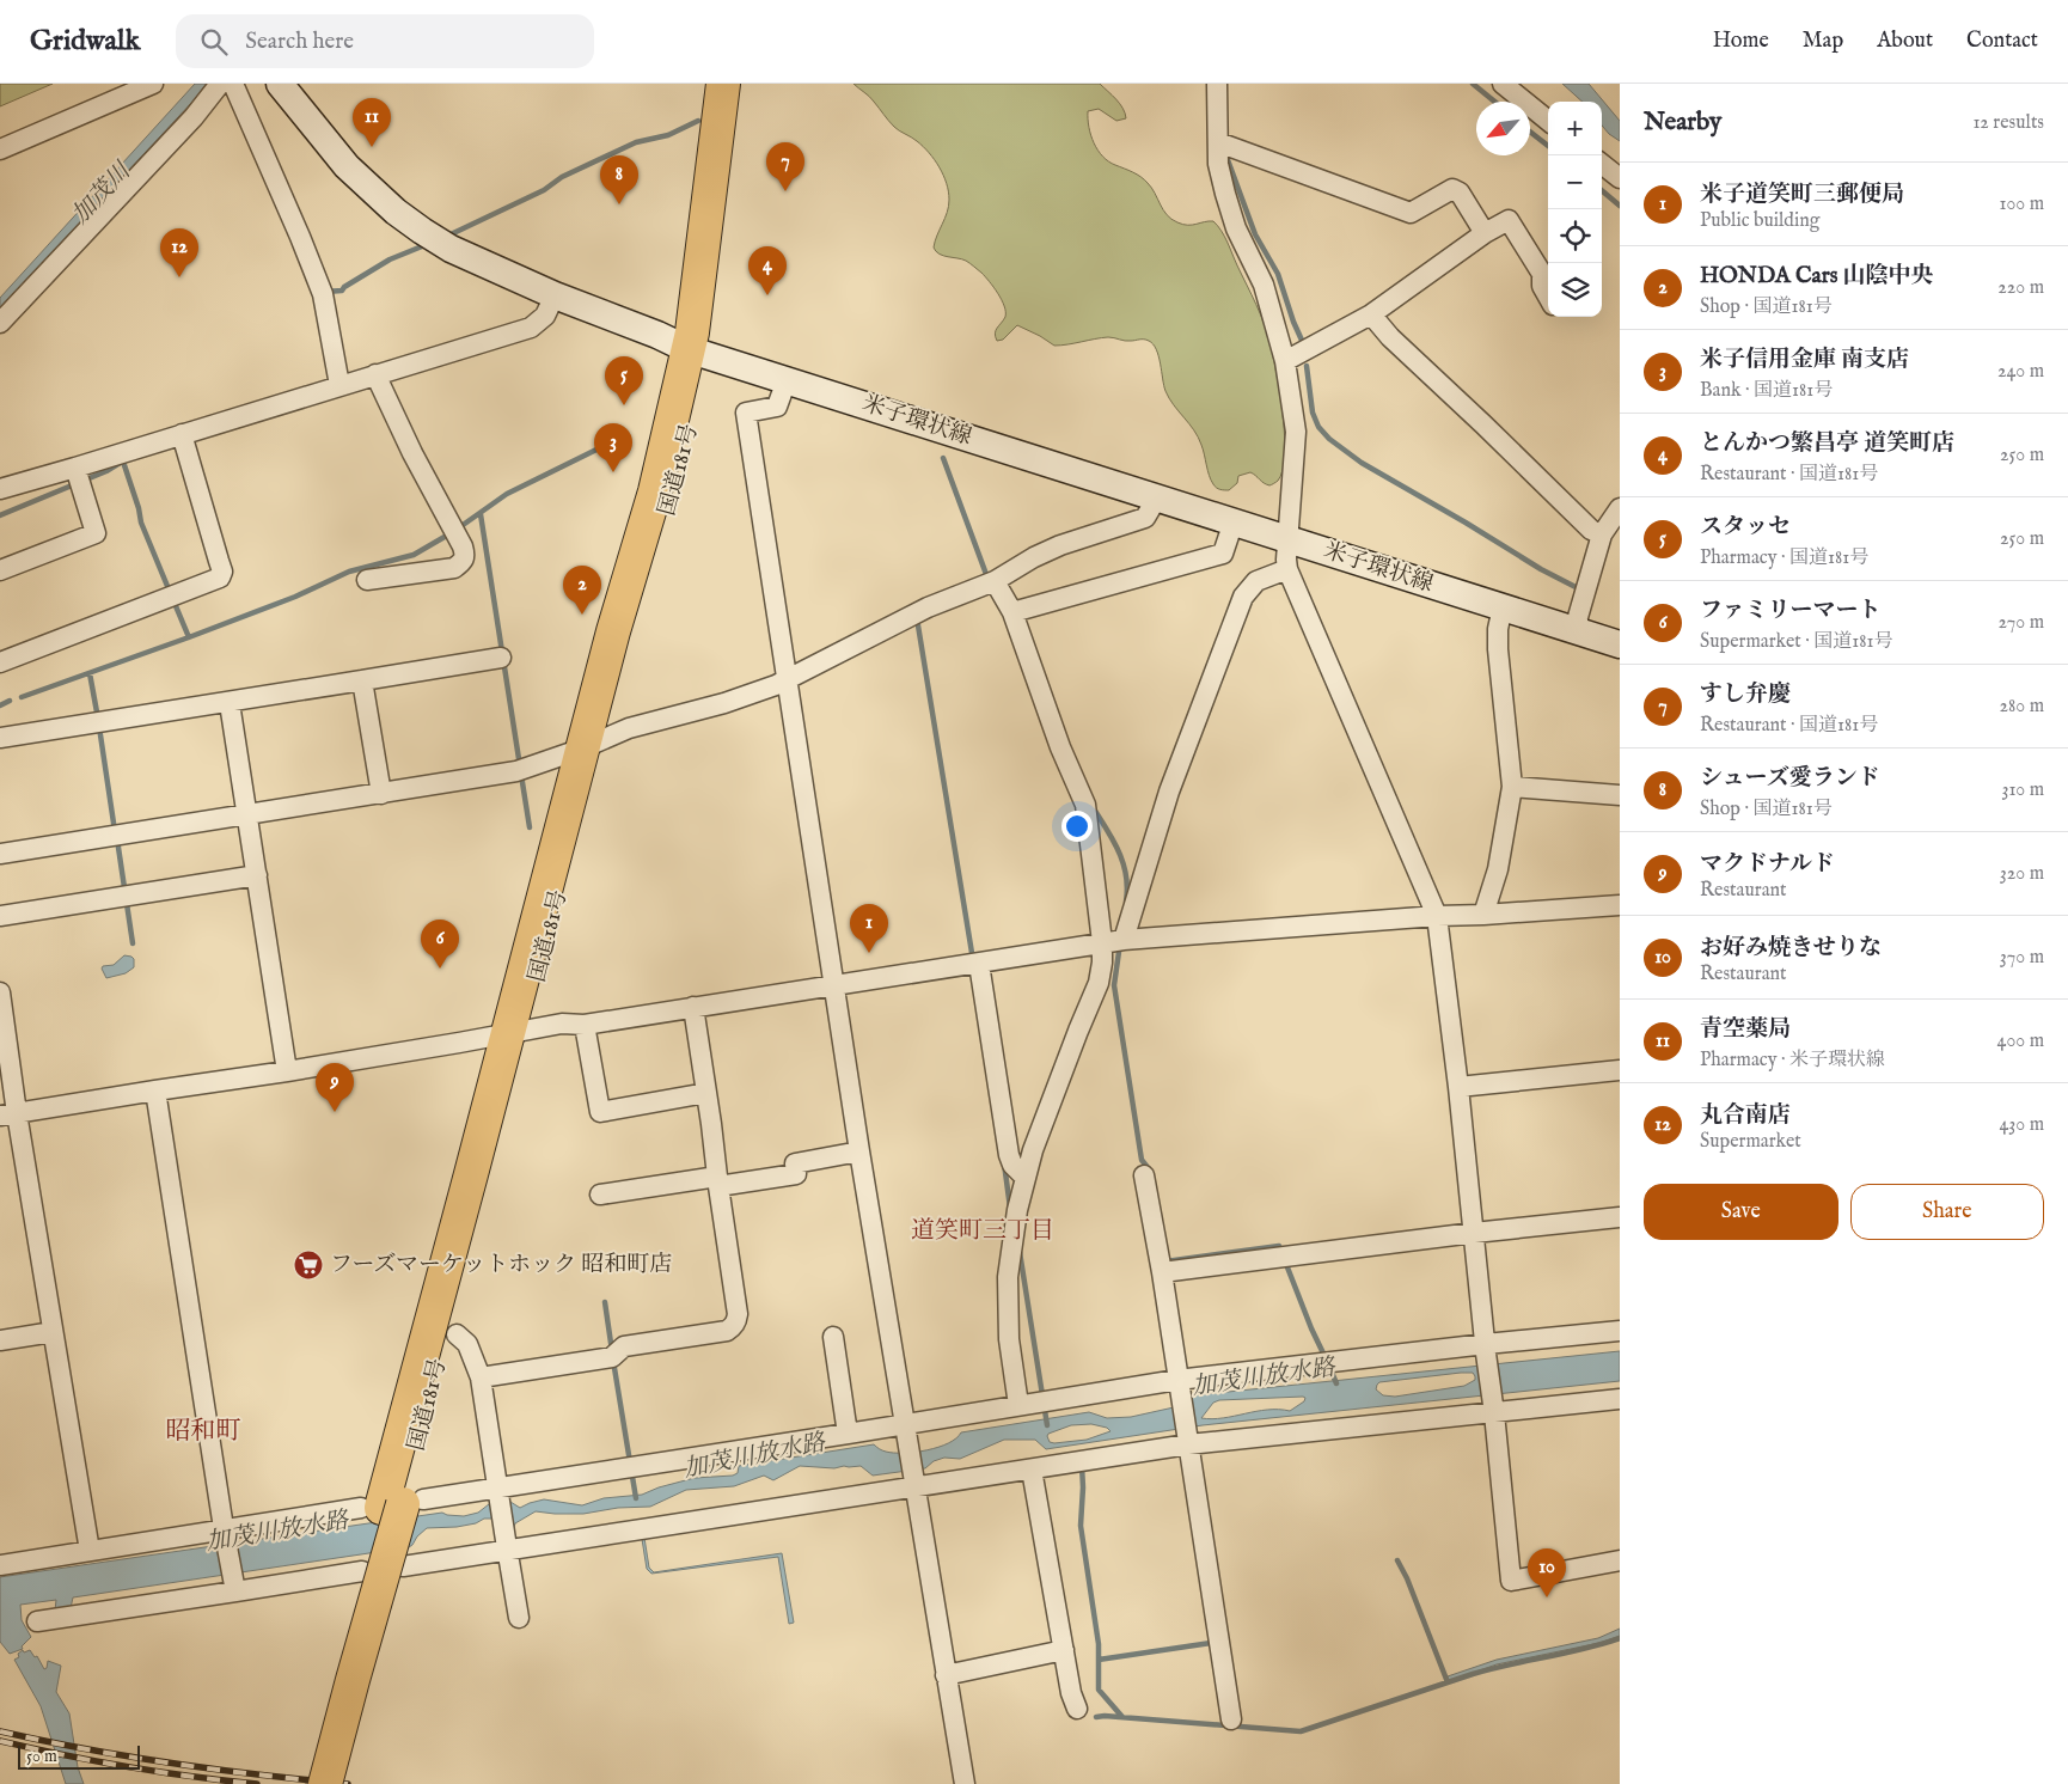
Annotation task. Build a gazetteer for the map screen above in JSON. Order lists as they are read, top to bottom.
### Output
{
  "streets": {
    "highway": ["国道181号"],
    "main road": ["米子環状線"]
  },
  "crossings": [
    ["米子環状線", "国道181号"]
  ],
  "districts": ["道笑町三丁目", "昭和町"],
  "water": ["加茂川", "加茂川放水路"],
  "places": {
    "supermarket": ["フーズマーケットホック 昭和町店"]
  },
  "scale_bar": "50 m",
  "north": "bottom left",
  "page": {
    "header": "Gridwalk",
    "search": "Search here",
    "nav": [
      "Home",
      "Map",
      "About",
      "Contact"
    ],
    "heading": ["Nearby", "12 results"],
    "pins": [
      "11",
      "7",
      "8",
      "12",
      "4",
      "5",
      "3",
      "2",
      "1",
      "6",
      "9",
      "10"
    ],
    "map_buttons": ["+", "−"],
    "list": [
      {
        "mark": "1",
        "name": "米子道笑町三郵便局",
        "note": "Public building",
        "value": "100 m"
      },
      {
        "mark": "2",
        "name": "HONDA Cars 山陰中央",
        "note": "Shop · 国道181号",
        "value": "220 m"
      },
      {
        "mark": "3",
        "name": "米子信用金庫 南支店",
        "note": "Bank · 国道181号",
        "value": "240 m"
      },
      {
        "mark": "4",
        "name": "とんかつ繁昌亭 道笑町店",
        "note": "Restaurant · 国道181号",
        "value": "250 m"
      },
      {
        "mark": "5",
        "name": "スタッセ",
        "note": "Pharmacy · 国道181号",
        "value": "250 m"
      },
      {
        "mark": "6",
        "name": "ファミリーマート",
        "note": "Supermarket · 国道181号",
        "value": "270 m"
      },
      {
        "mark": "7",
        "name": "すし弁慶",
        "note": "Restaurant · 国道181号",
        "value": "280 m"
      },
      {
        "mark": "8",
        "name": "シューズ愛ランド",
        "note": "Shop · 国道181号",
        "value": "310 m"
      },
      {
        "mark": "9",
        "name": "マクドナルド",
        "note": "Restaurant",
        "value": "320 m"
      },
      {
        "mark": "10",
        "name": "お好み焼きせりな",
        "note": "Restaurant",
        "value": "370 m"
      },
      {
        "mark": "11",
        "name": "青空薬局",
        "note": "Pharmacy · 米子環状線",
        "value": "400 m"
      },
      {
        "mark": "12",
        "name": "丸合南店",
        "note": "Supermarket",
        "value": "430 m"
      }
    ],
    "buttons": ["Save", "Share"],
    "scale": "50 m"
  }
}
